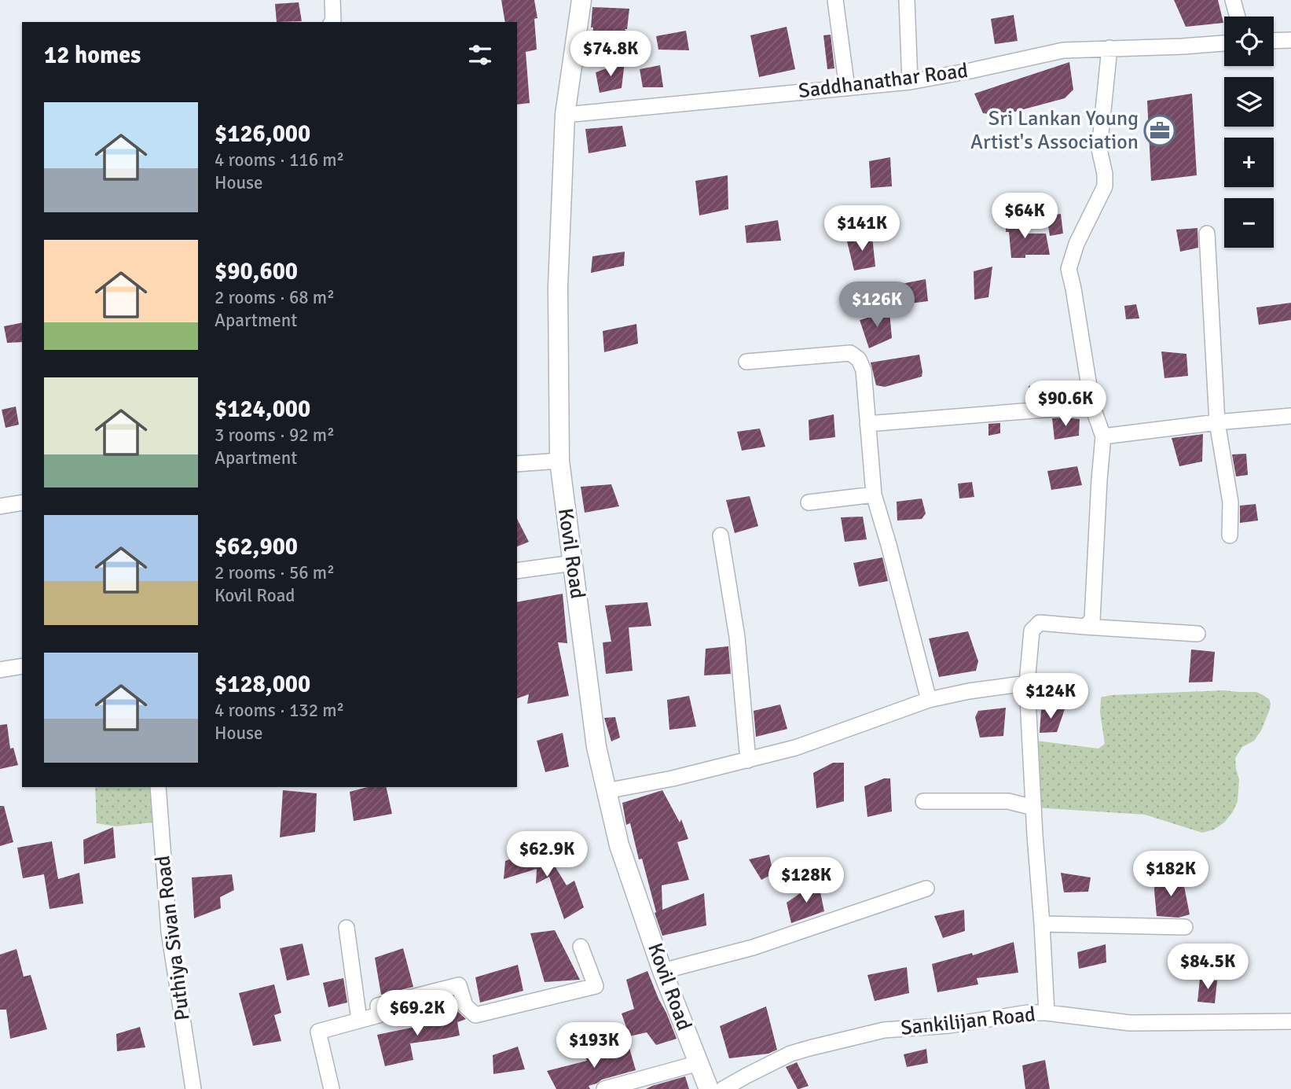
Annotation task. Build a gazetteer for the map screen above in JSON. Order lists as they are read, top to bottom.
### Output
{
  "streets": {
    "street": [
      "Saddhanathar Road",
      "Kovil Road",
      "Puthiya Sivan Road",
      "Sankilijan Road"
    ]
  },
  "crossings": [
    ["Saddhanathar Road", "Kovil Road"]
  ],
  "places": {
    "office": ["Sri Lankan Young Artist's Association"]
  },
  "page": {
    "map_buttons": ["+", "−"],
    "heading": "12 homes",
    "price": [
      "$74.8K",
      "$64K",
      "$141K",
      "$126K",
      "$90.6K",
      "$124K",
      "$62.9K",
      "$182K",
      "$128K",
      "$84.5K",
      "$69.2K",
      "$193K"
    ],
    "list": [
      {
        "name": "$126,000",
        "note": "4 rooms · 116 m² · House"
      },
      {
        "name": "$90,600",
        "note": "2 rooms · 68 m² · Apartment"
      },
      {
        "name": "$124,000",
        "note": "3 rooms · 92 m² · Apartment"
      },
      {
        "name": "$62,900",
        "note": "2 rooms · 56 m² · Kovil Road"
      },
      {
        "name": "$128,000",
        "note": "4 rooms · 132 m² · House"
      }
    ]
  }
}
